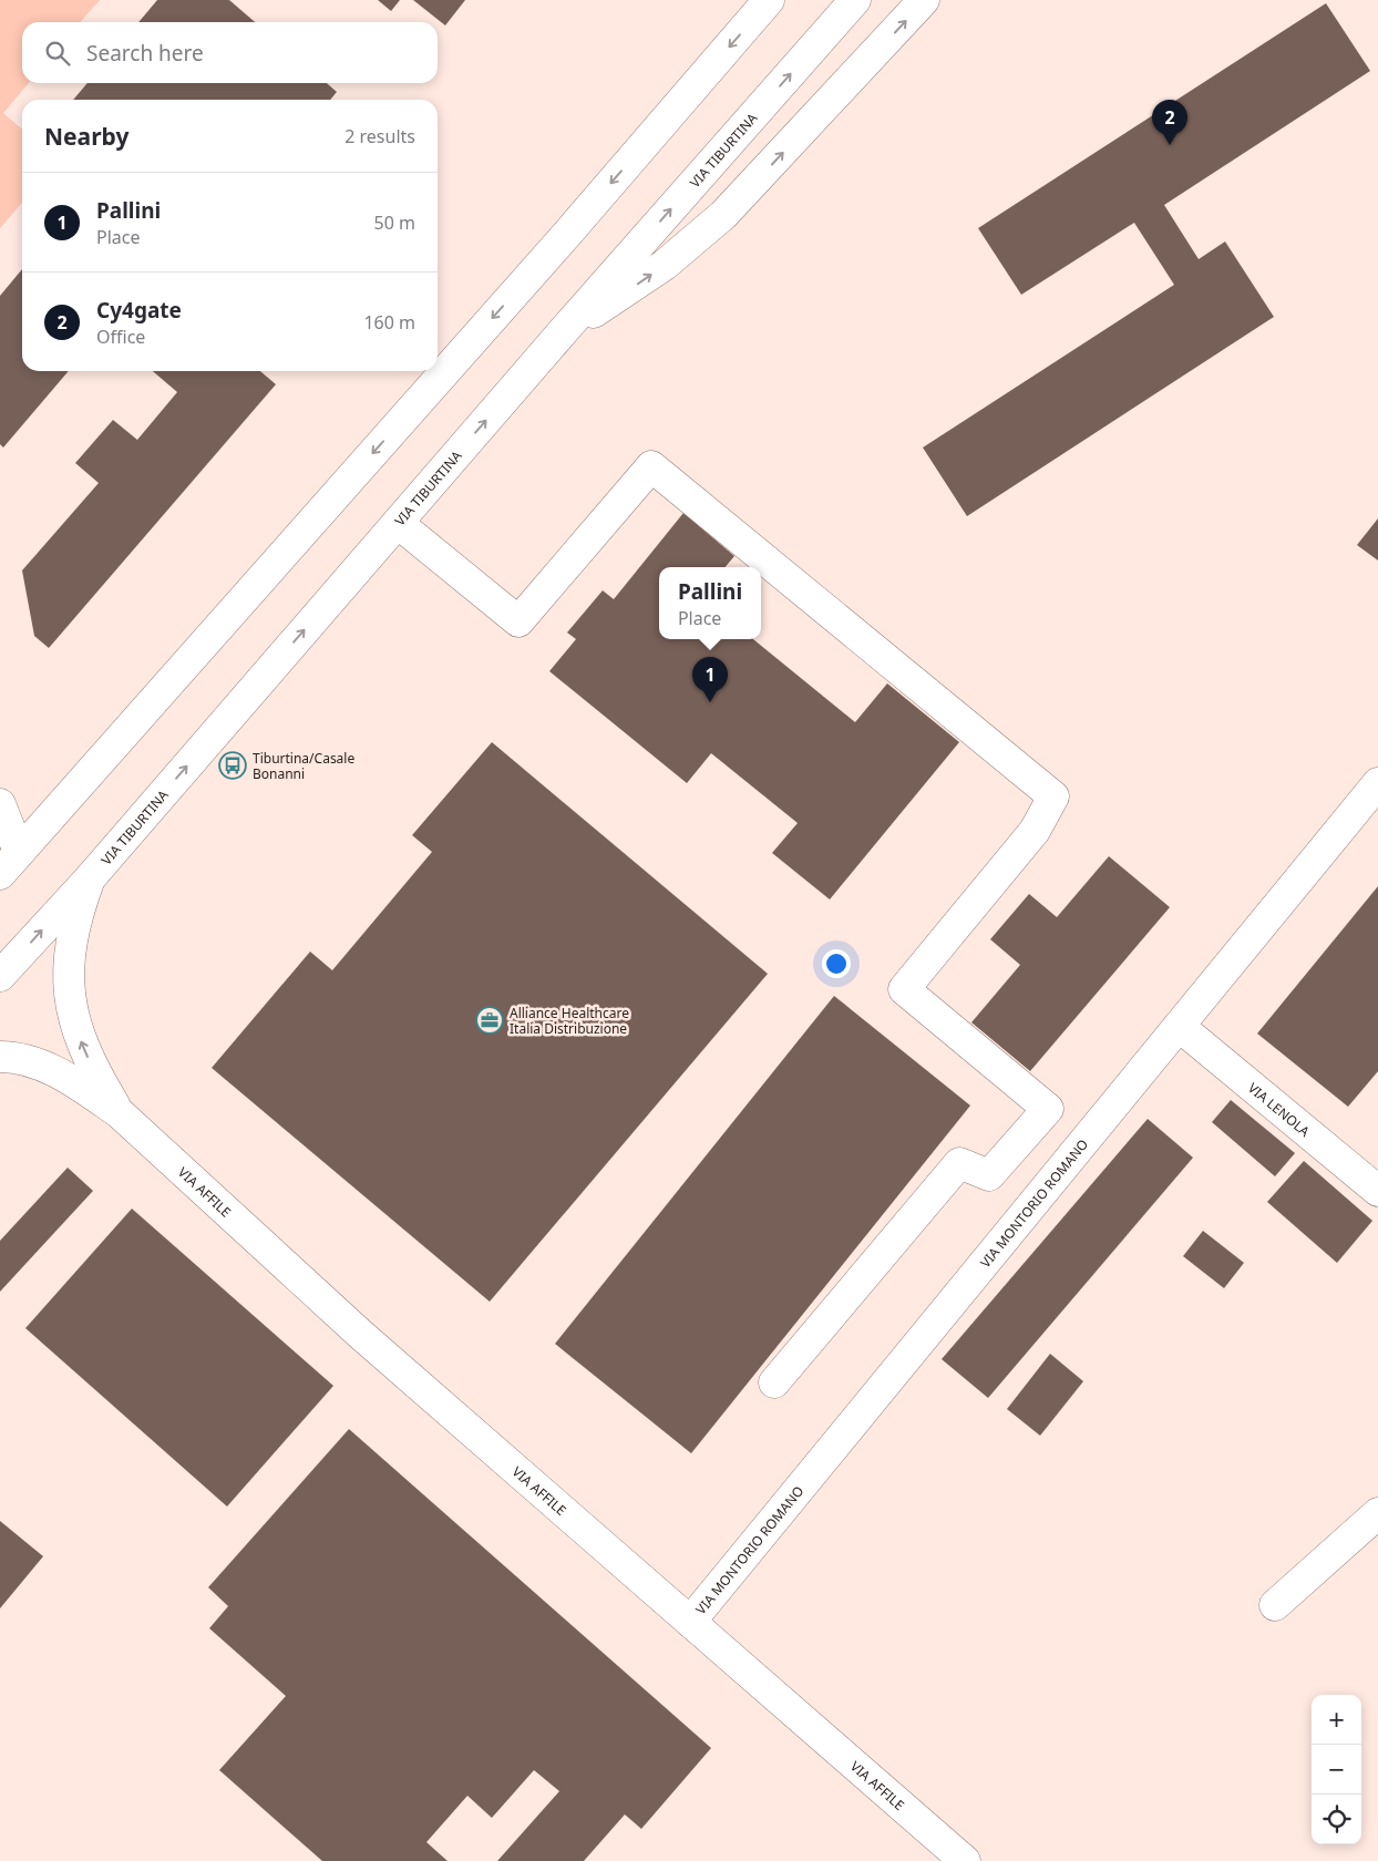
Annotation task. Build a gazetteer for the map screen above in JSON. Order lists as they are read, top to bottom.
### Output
{
  "streets": {
    "main road": [
      "VIA TIBURTINA",
      "VIA LENOLA",
      "VIA AFFILE",
      "VIA MONTORIO ROMANO"
    ]
  },
  "crossings": [
    ["VIA TIBURTINA", "VIA AFFILE"],
    ["VIA LENOLA", "VIA MONTORIO ROMANO"],
    ["VIA AFFILE", "VIA MONTORIO ROMANO"]
  ],
  "places": {
    "bus stop": ["Tiburtina/Casale Bonanni"],
    "office": ["Alliance Healthcare Italia Distribuzione"]
  },
  "page": {
    "search": "Search here",
    "pins": ["2", "1"],
    "heading": ["Nearby", "2 results"],
    "list": [
      {
        "mark": "1",
        "name": "Pallini",
        "note": "Place",
        "value": "50 m"
      },
      {
        "mark": "2",
        "name": "Cy4gate",
        "note": "Office",
        "value": "160 m"
      }
    ],
    "popup": ["Pallini", "Place"],
    "map_buttons": ["+", "−"]
  }
}
